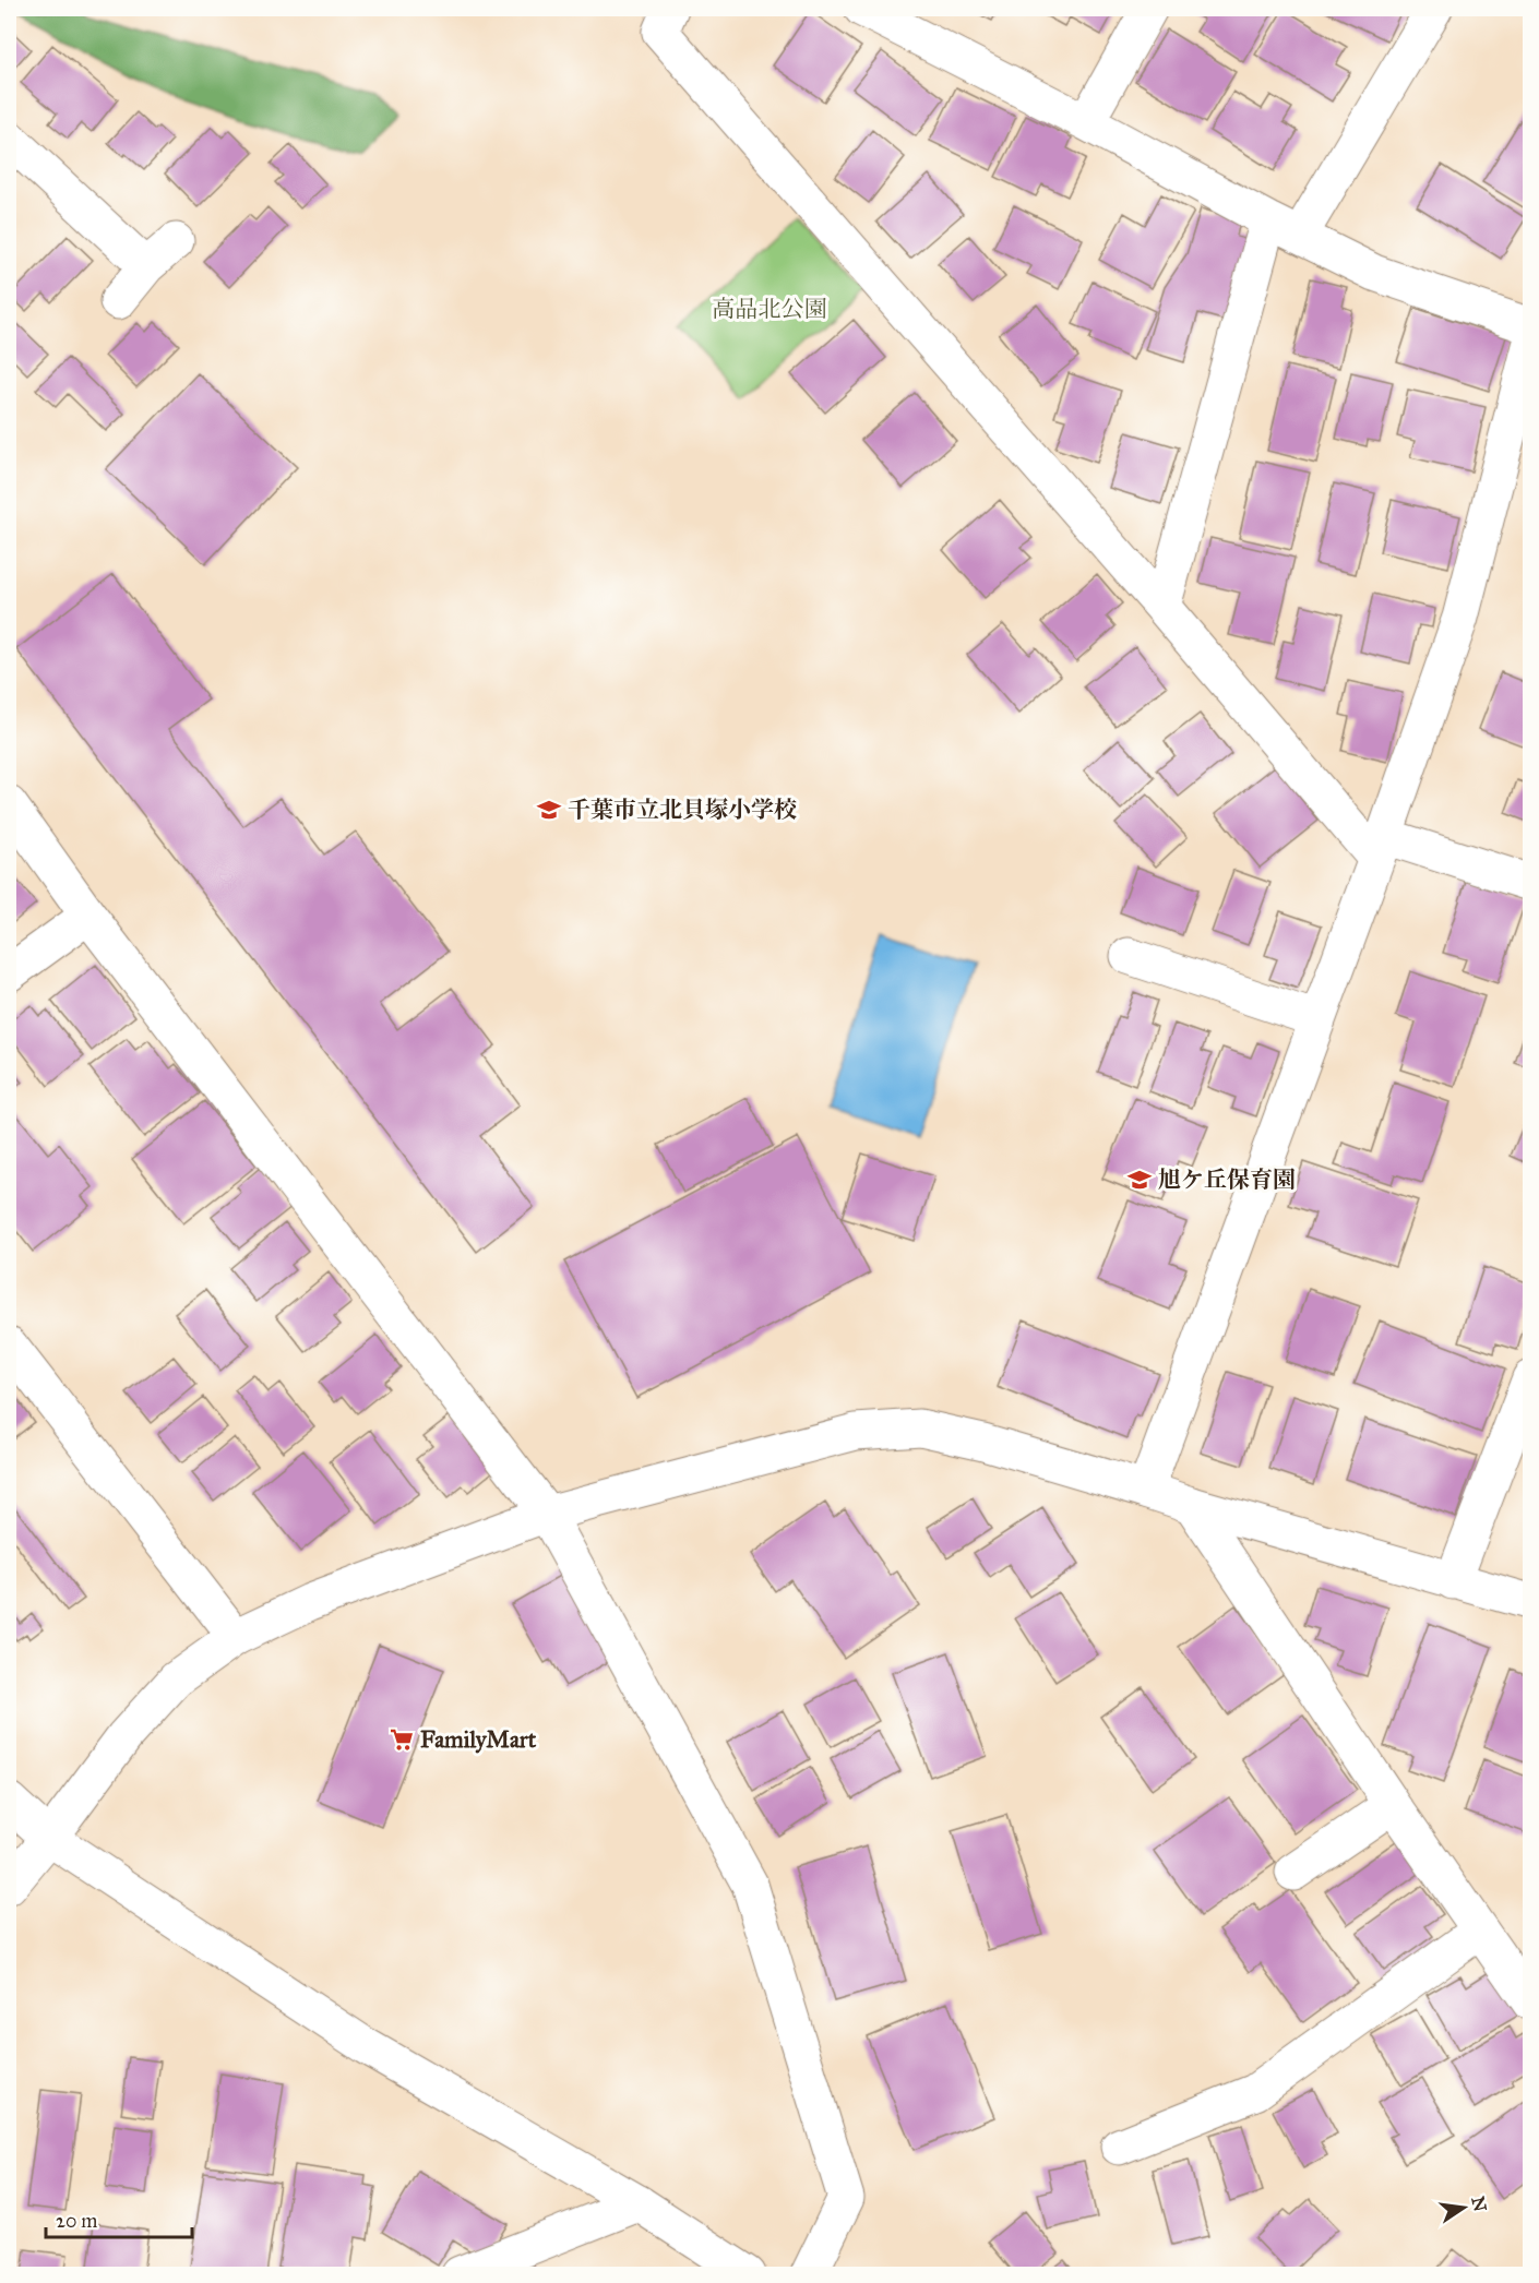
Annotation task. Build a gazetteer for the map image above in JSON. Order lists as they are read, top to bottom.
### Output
{
  "parks": ["高品北公園"],
  "places": {
    "school or university": ["千葉市立北貝塚小学校", "旭ケ丘保育園"],
    "supermarket": ["FamilyMart"]
  },
  "scale_bar": "20 m",
  "north": "right"
}
